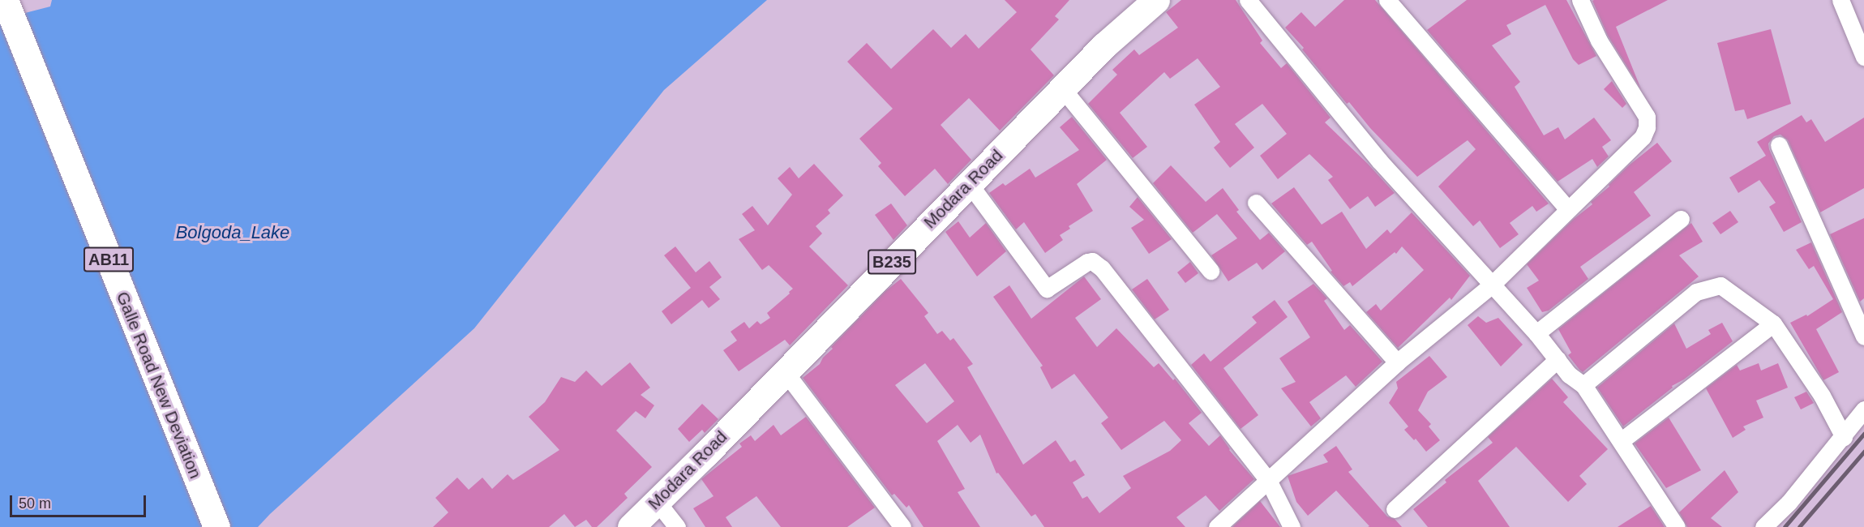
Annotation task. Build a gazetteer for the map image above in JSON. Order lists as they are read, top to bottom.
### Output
{
  "streets": {
    "main road": [
      "Modara Road",
      "AB11",
      "B235",
      "Galle Road New Deviation"
    ]
  },
  "water": ["Bolgoda_Lake"],
  "scale_bar": "50 m"
}
